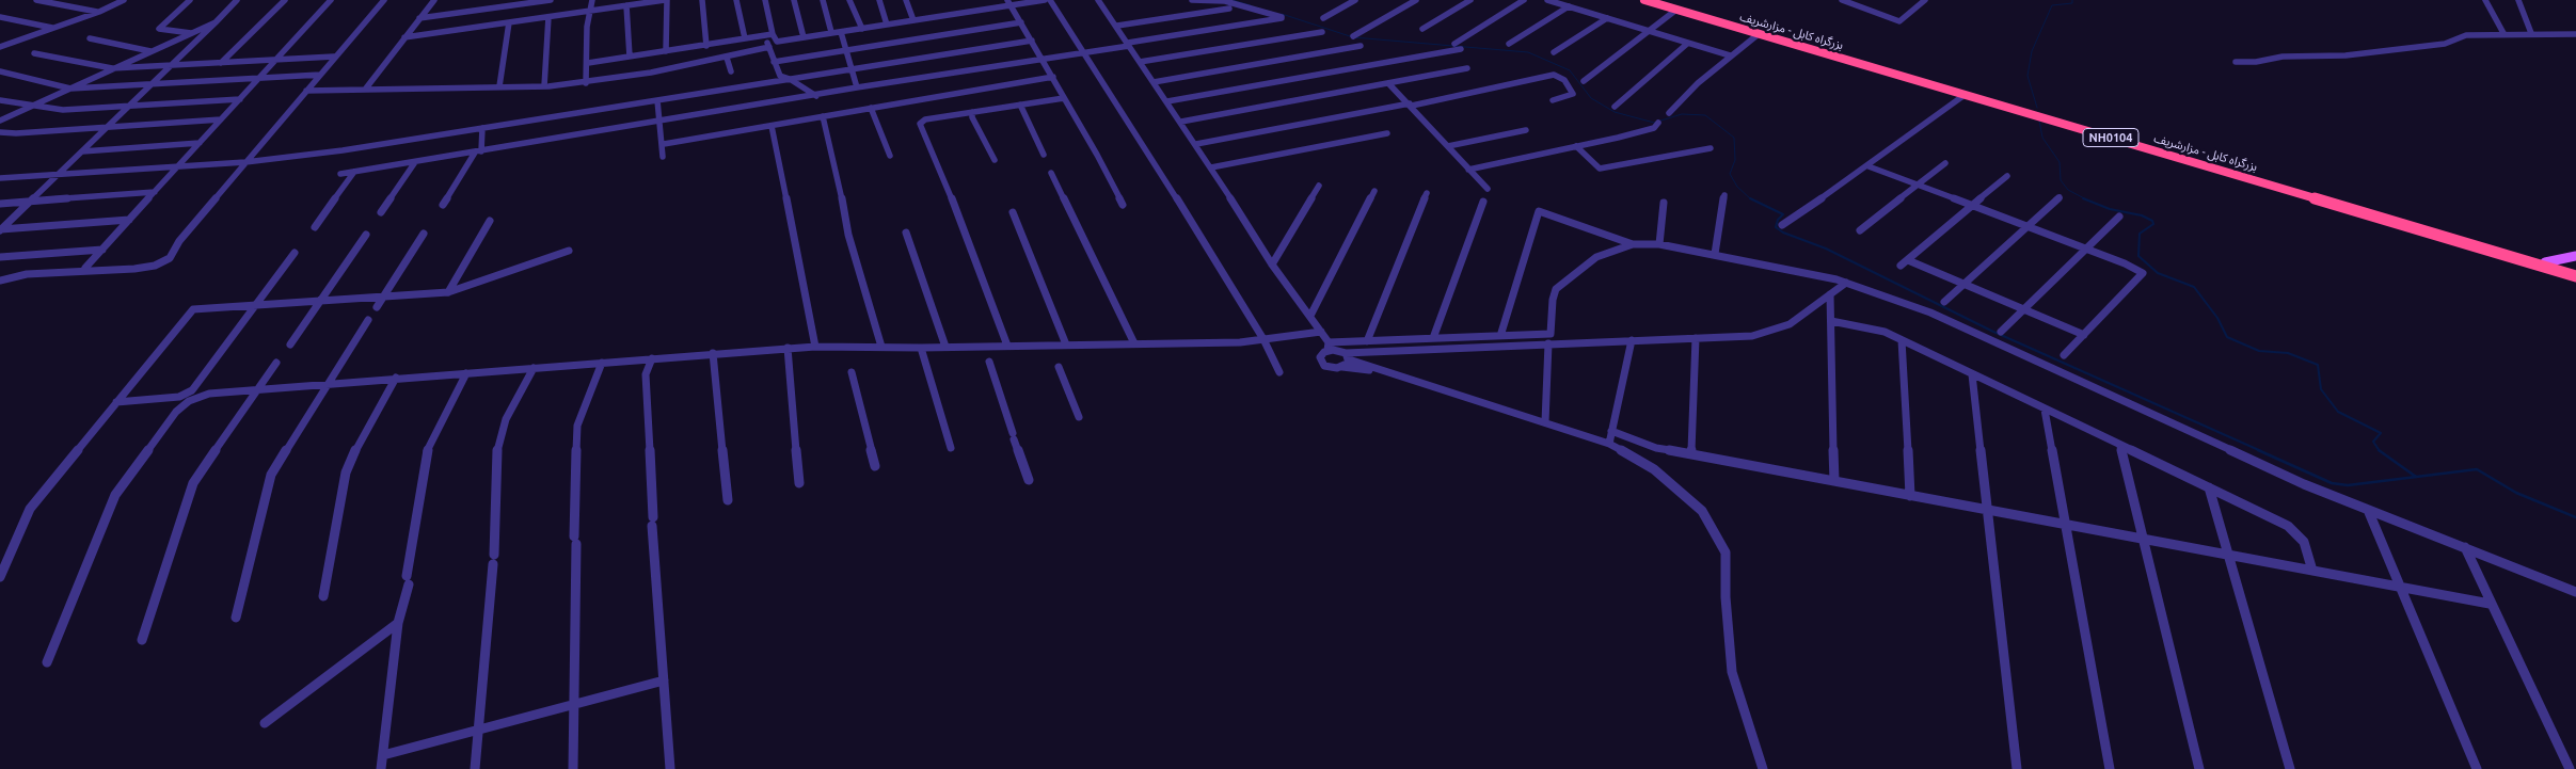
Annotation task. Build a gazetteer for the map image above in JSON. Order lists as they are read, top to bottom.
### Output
{
  "streets": {
    "highway": ["بزرگراه کابل - مزارشریف", "NH0104"]
  }
}
